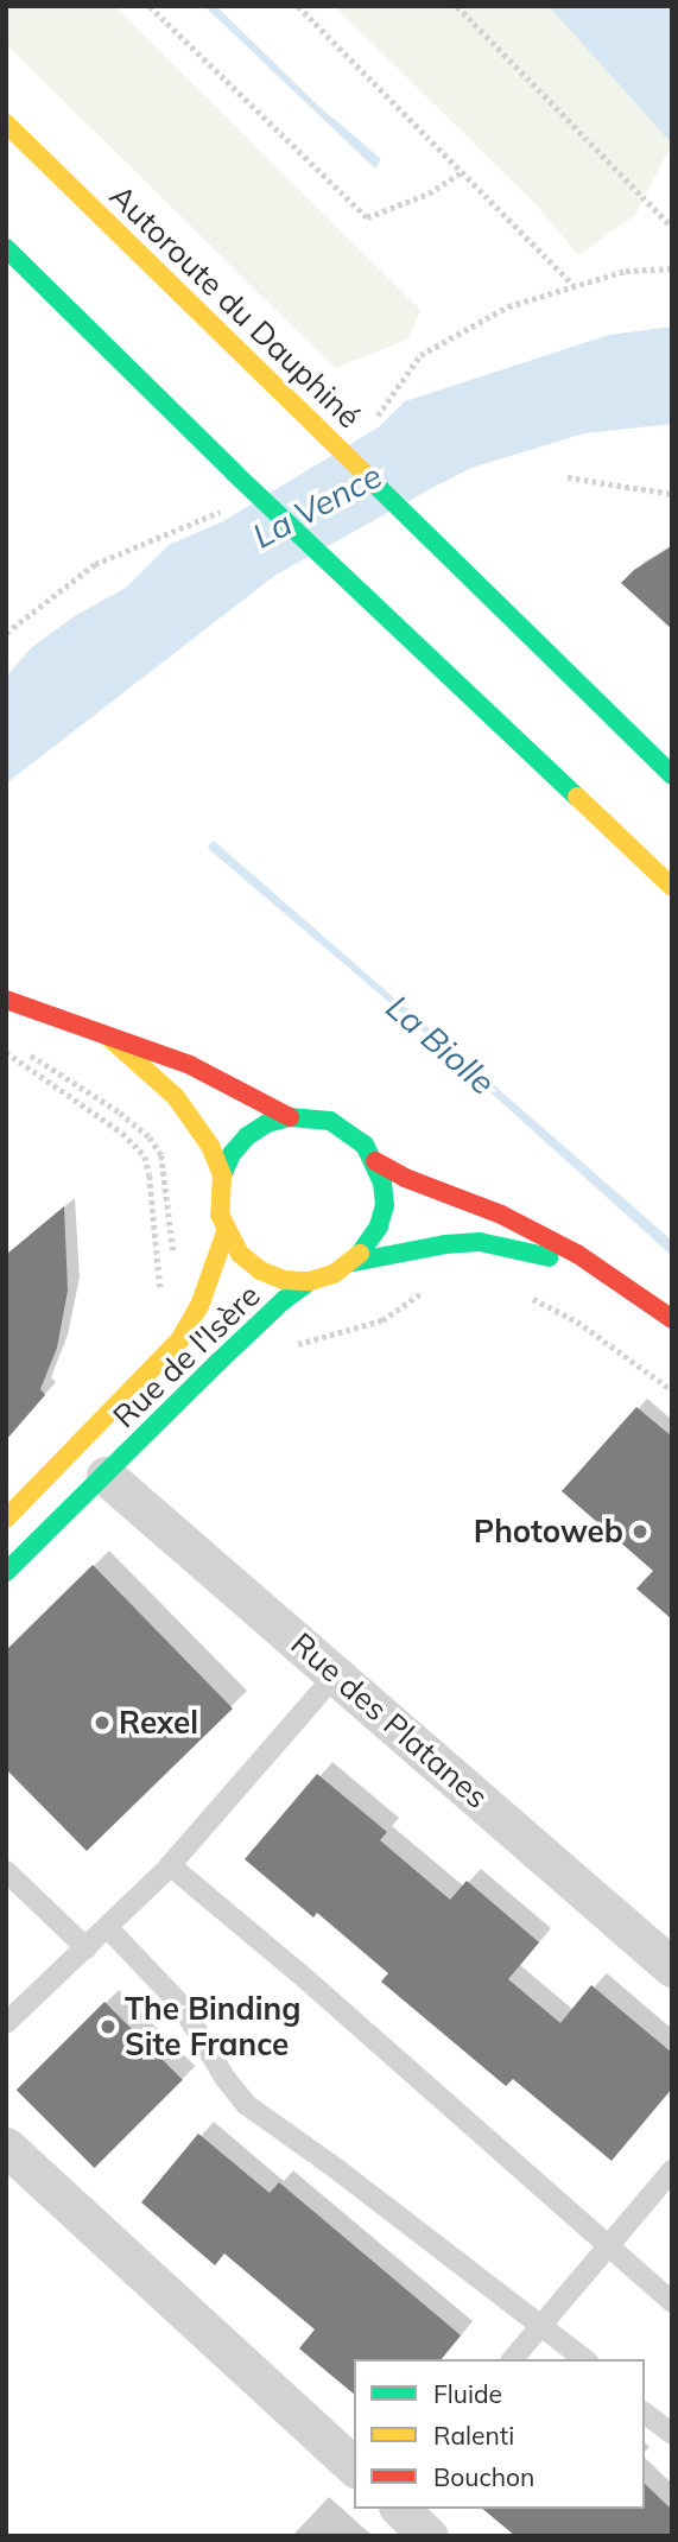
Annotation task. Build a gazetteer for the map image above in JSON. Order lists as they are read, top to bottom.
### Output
{
  "streets": {
    "main road": ["Autoroute du Dauphiné", "Rue de l'Isère"],
    "street": ["Rue des Platanes"]
  },
  "crossings": [
    ["Rue de l'Isère", "Rue des Platanes"]
  ],
  "water": ["La Vence", "La Biolle"],
  "places": ["Photoweb", "Rexel", "The Binding Site France"],
  "legend": ["Fluide", "Ralenti", "Bouchon"]
}
